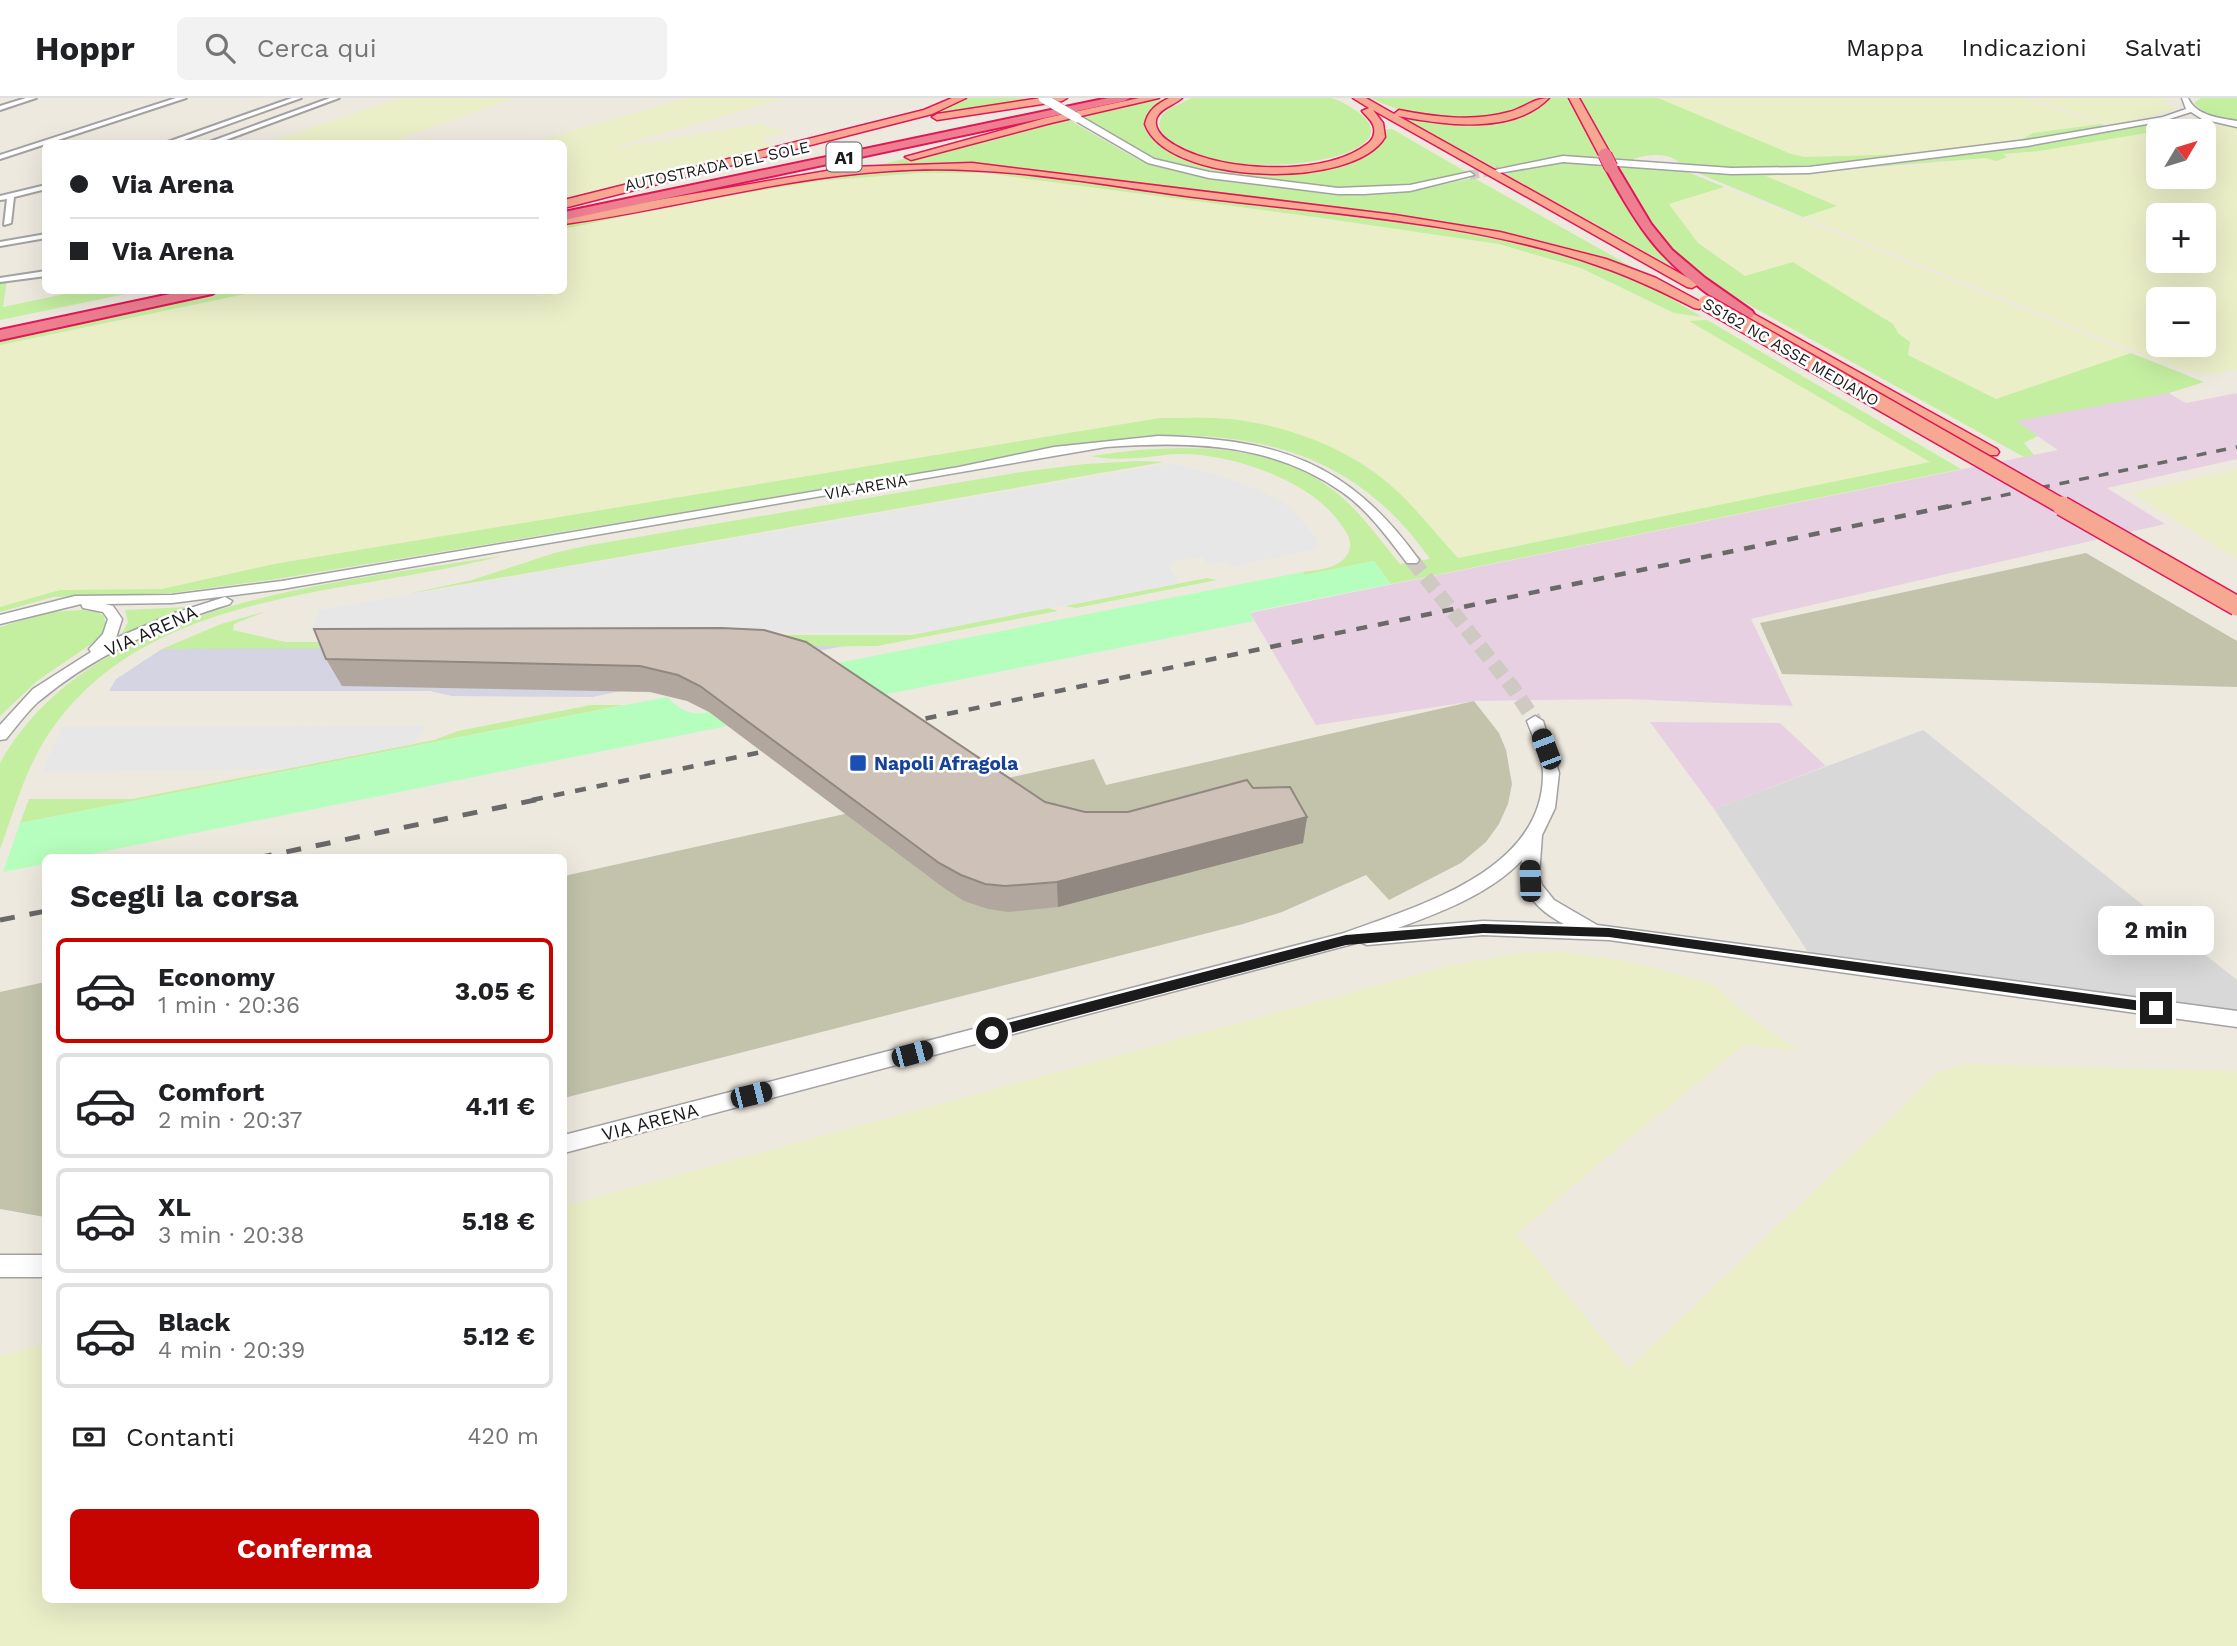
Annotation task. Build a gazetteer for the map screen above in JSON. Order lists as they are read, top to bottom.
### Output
{
  "streets": {
    "highway": ["A1", "AUTOSTRADA DEL SOLE", "SS162 NC ASSE MEDIANO"],
    "street": ["VIA ARENA"]
  },
  "places": {
    "transit": ["Napoli Afragola"]
  },
  "north": "top right",
  "page": {
    "header": "Hoppr",
    "search": "Cerca qui",
    "nav": ["Mappa", "Indicazioni", "Salvati"],
    "map_buttons": ["+", "−"],
    "banner": ["Via Arena", "Via Arena"],
    "heading": "Scegli la corsa",
    "bubble": "2 min",
    "list": [
      {
        "name": "Economy",
        "note": "1 min · 20:36",
        "value": "3.05 €"
      },
      {
        "name": "Comfort",
        "note": "2 min · 20:37",
        "value": "4.11 €"
      },
      {
        "name": "XL",
        "note": "3 min · 20:38",
        "value": "5.18 €"
      },
      {
        "name": "Black",
        "note": "4 min · 20:39",
        "value": "5.12 €"
      }
    ],
    "pay": ["Contanti", "420 m"],
    "buttons": "Conferma"
  }
}
